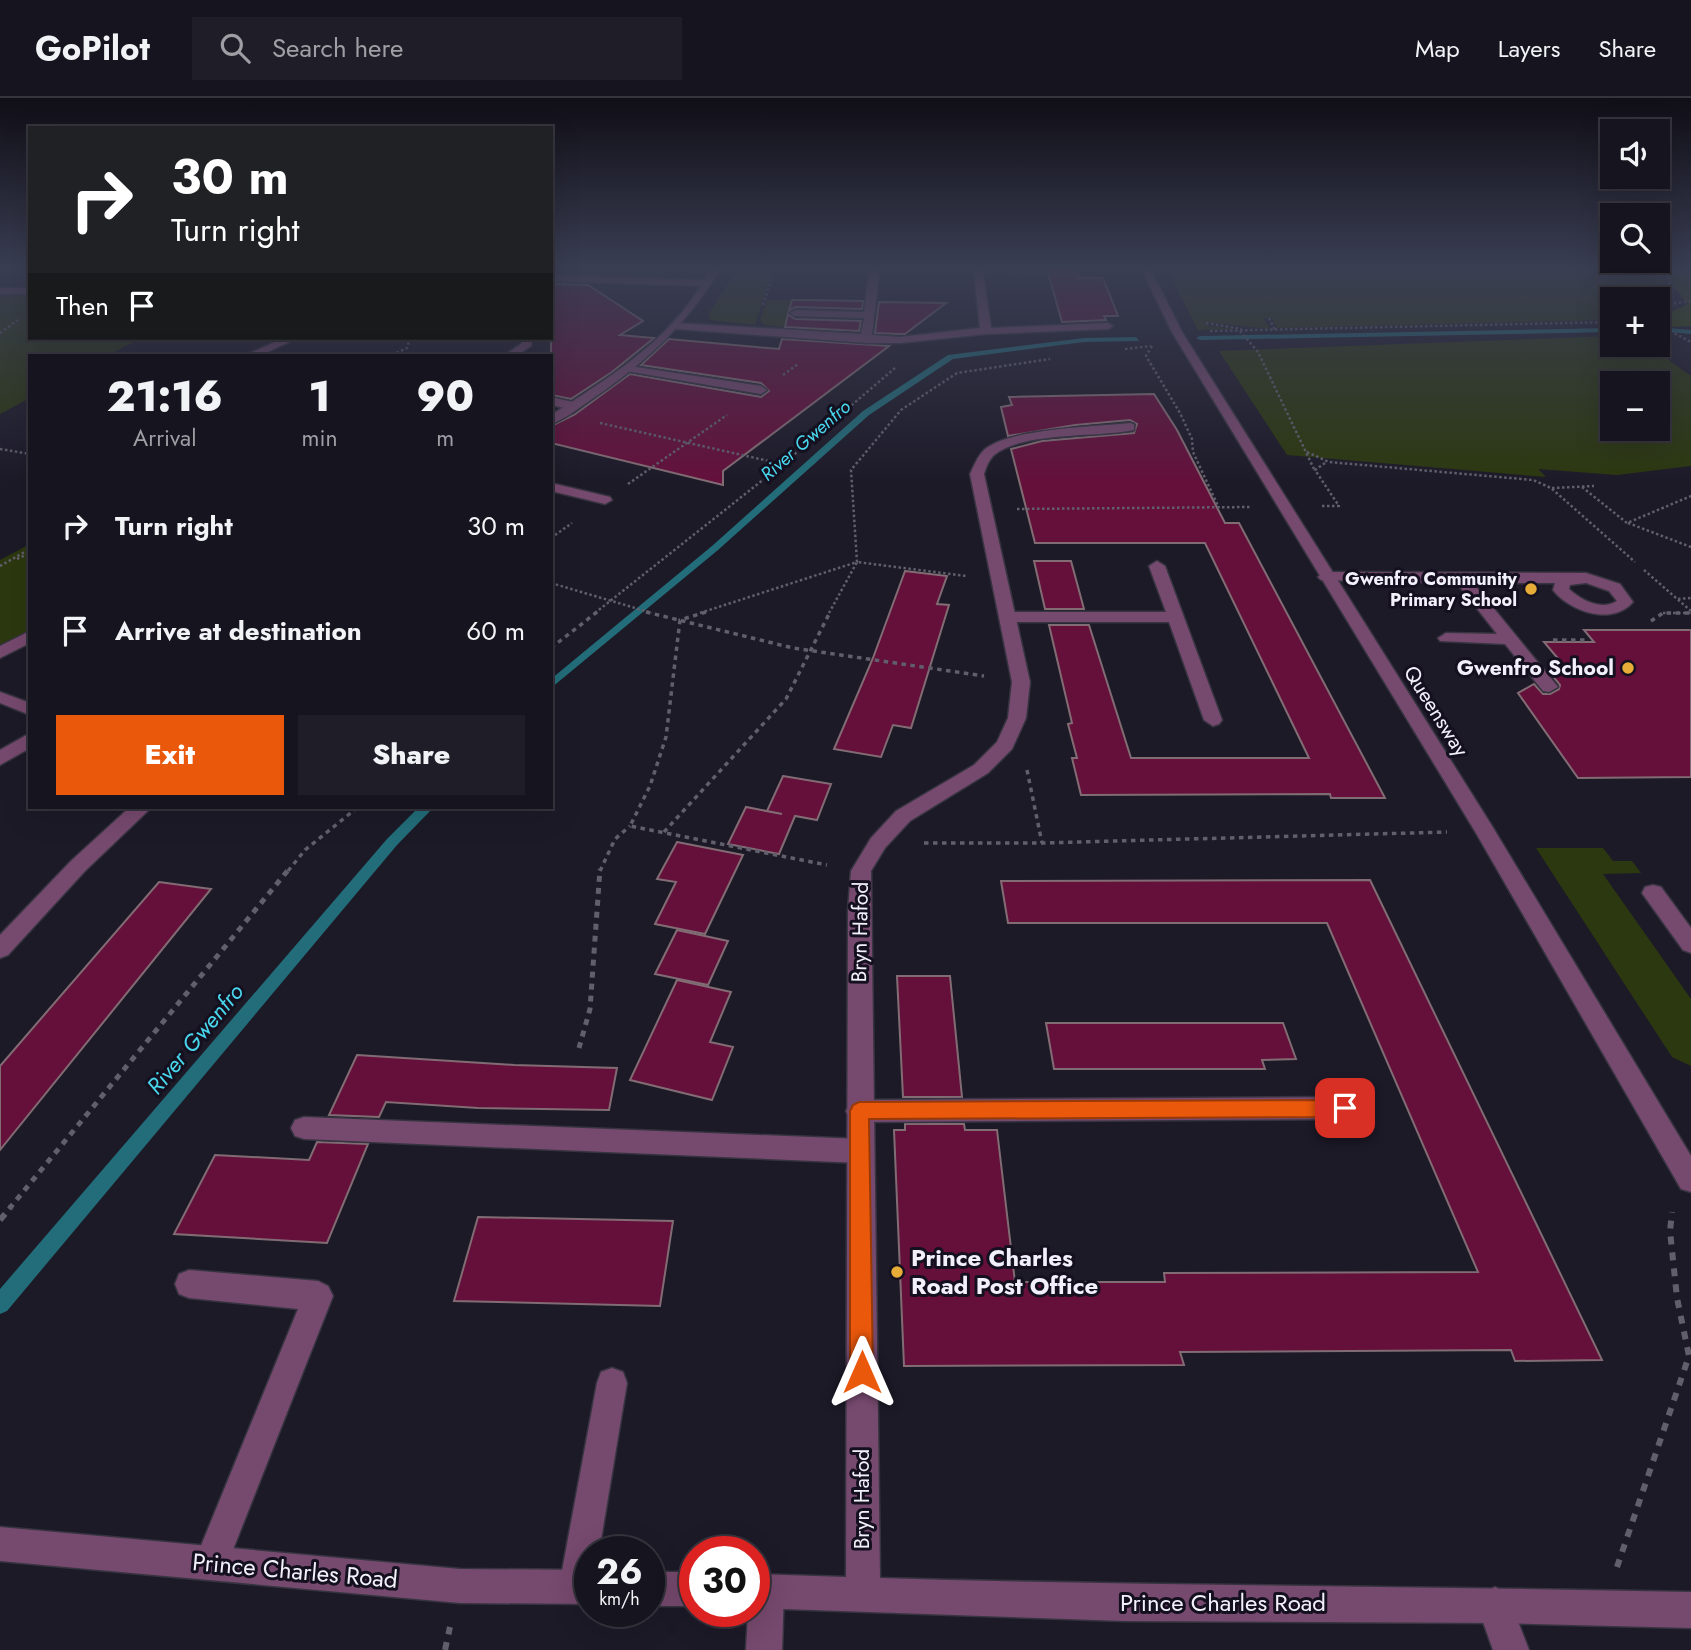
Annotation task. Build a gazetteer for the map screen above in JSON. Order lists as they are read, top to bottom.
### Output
{
  "streets": {
    "street": ["Queensway", "Bryn Hafod", "Prince Charles Road"]
  },
  "crossings": [
    ["Bryn Hafod", "Prince Charles Road"]
  ],
  "water": ["River Gwenfro"],
  "places": ["Gwenfro Community Primary School", "Gwenfro School", "Prince Charles Road Post Office"],
  "page": {
    "header": "GoPilot",
    "search": "Search here",
    "nav": ["Map", "Layers", "Share"],
    "map_buttons": ["+", "−"],
    "turn": ["30 m", "Turn right"],
    "then": "Then",
    "eta": [
      "21:16",
      "Arrival",
      "1",
      "min",
      "90",
      "m"
    ],
    "list": [
      {
        "name": "Turn right",
        "value": "30 m"
      },
      {
        "name": "Arrive at destination",
        "value": "60 m"
      }
    ],
    "buttons": ["Exit", "Share"],
    "speed": "26 km/h",
    "limit": "30"
  }
}
